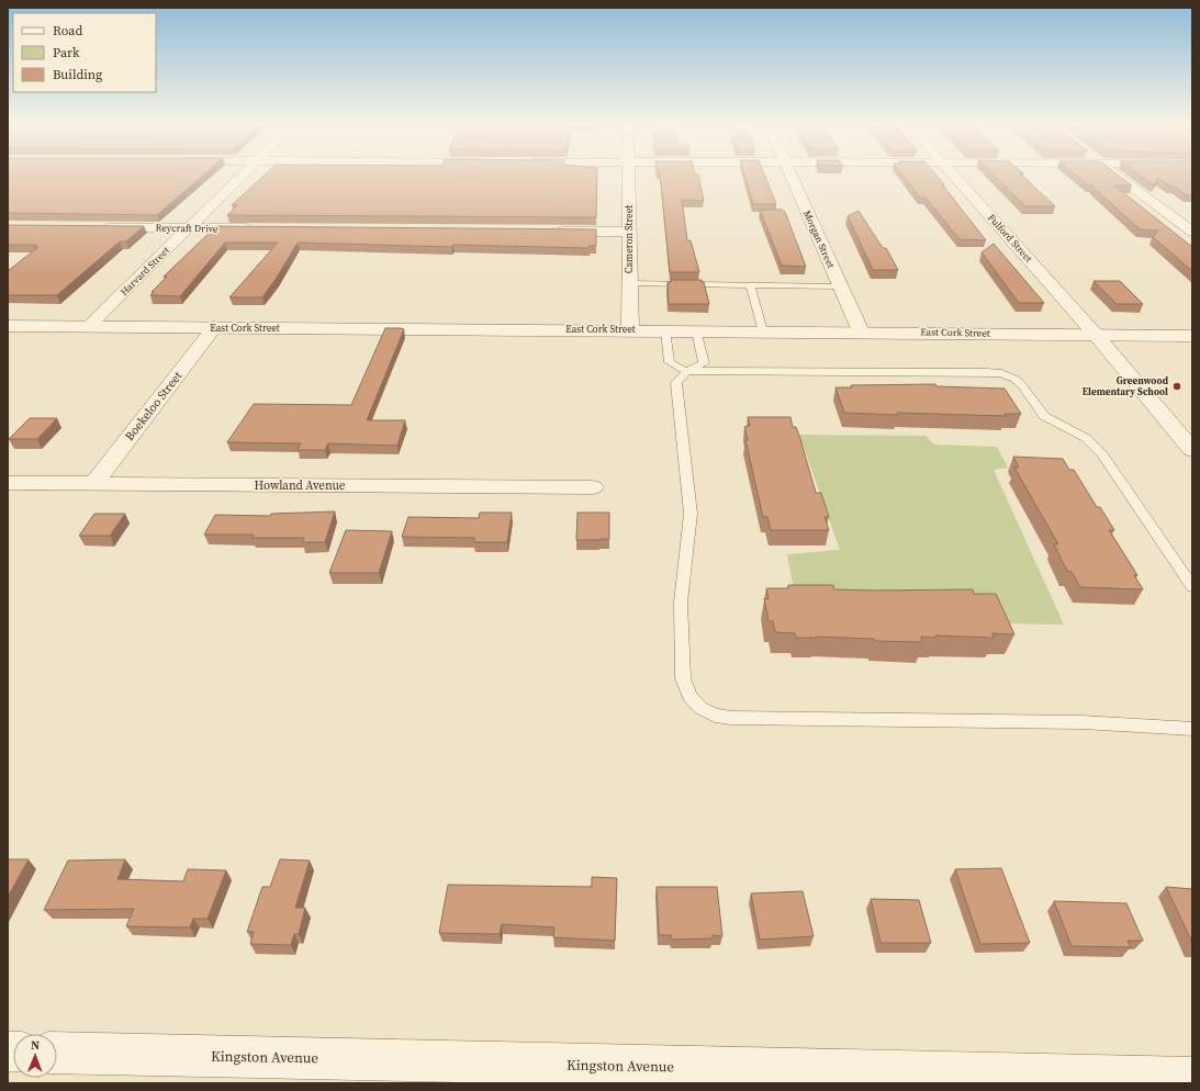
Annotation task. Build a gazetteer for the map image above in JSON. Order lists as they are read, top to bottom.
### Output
{
  "streets": {
    "street": [
      "Reycraft Drive",
      "Fulford Street",
      "Cameron Street",
      "Morgan Street",
      "Harvard Street",
      "East Cork Street",
      "Boekeloo Street",
      "Howland Avenue",
      "Kingston Avenue"
    ]
  },
  "crossings": [
    ["Reycraft Drive", "Harvard Street"],
    ["Fulford Street", "East Cork Street"],
    ["Cameron Street", "East Cork Street"],
    ["Morgan Street", "East Cork Street"],
    ["Harvard Street", "East Cork Street"],
    ["East Cork Street", "Boekeloo Street"],
    ["Boekeloo Street", "Howland Avenue"]
  ],
  "places": ["Greenwood Elementary School"],
  "legend": ["Road", "Park", "Building"],
  "north": "top"
}
